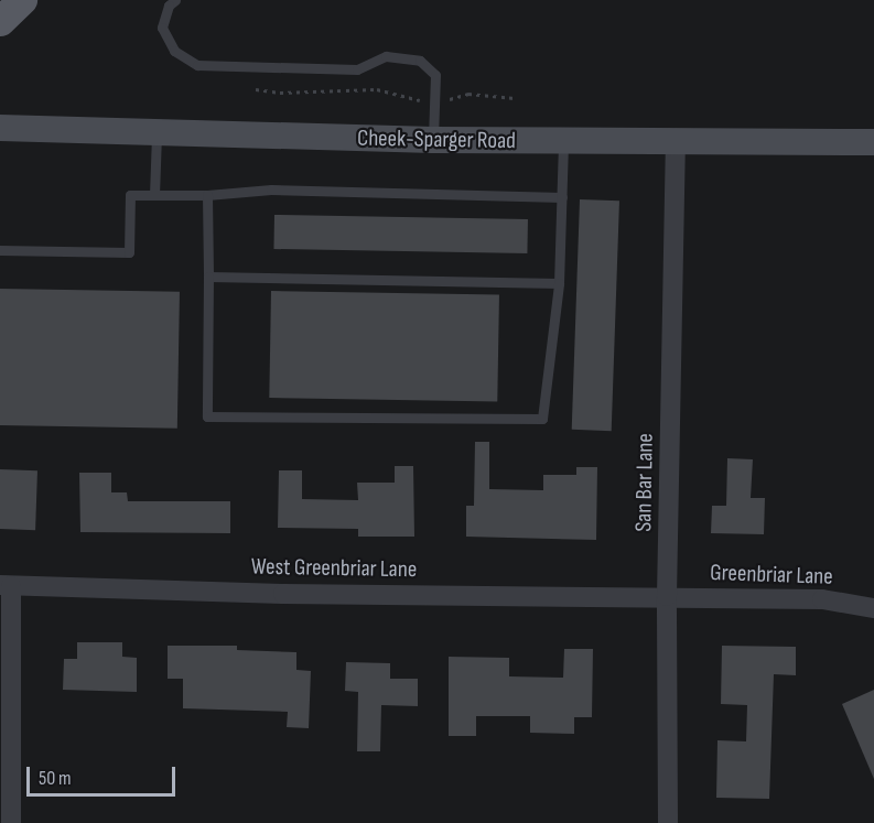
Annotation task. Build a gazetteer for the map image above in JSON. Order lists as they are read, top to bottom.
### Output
{
  "streets": {
    "main road": ["Cheek-Sparger Road"],
    "street": ["San Bar Lane", "West Greenbriar Lane", "Greenbriar Lane"]
  },
  "crossings": [
    ["Cheek-Sparger Road", "San Bar Lane"],
    ["San Bar Lane", "West Greenbriar Lane"],
    ["San Bar Lane", "Greenbriar Lane"],
    ["West Greenbriar Lane", "Greenbriar Lane"]
  ],
  "scale_bar": "50 m"
}
